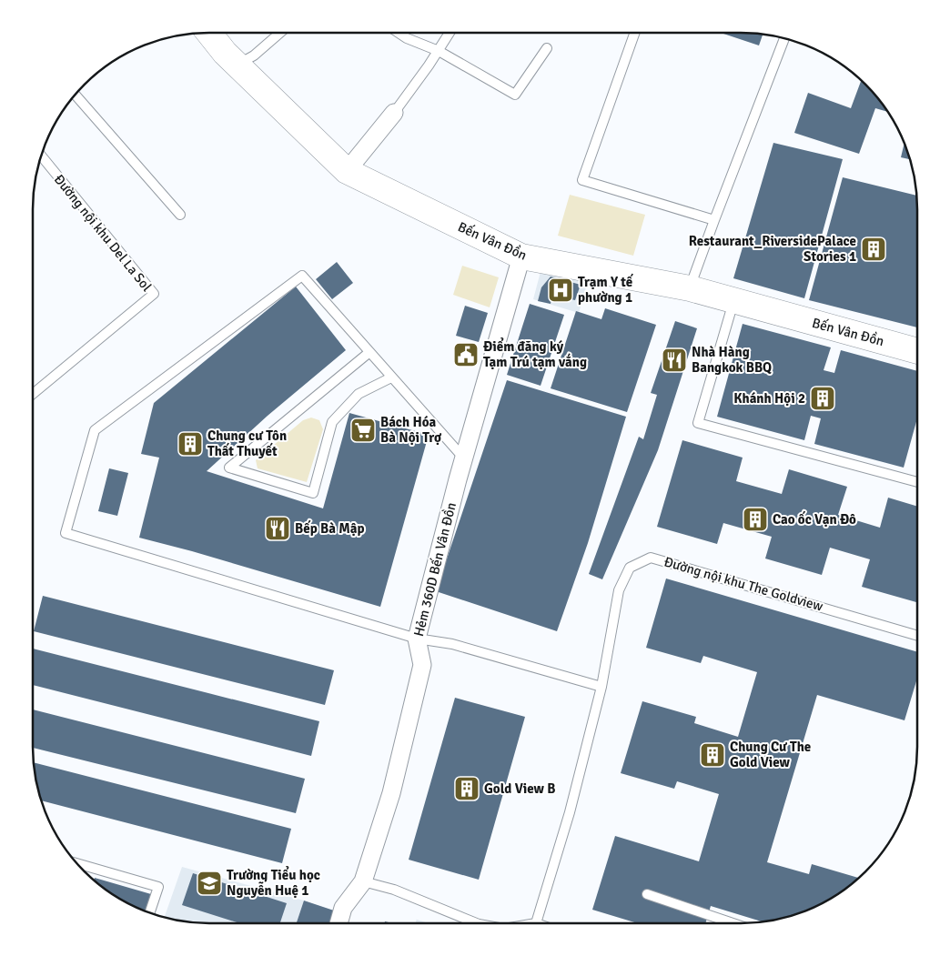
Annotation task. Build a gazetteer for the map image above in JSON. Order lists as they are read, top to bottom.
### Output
{
  "streets": {
    "main road": ["Bến Vân Đồn"],
    "street": ["Hẻm 360D Bến Vân Đồn"],
    "lane": ["Đường nội khu Del La Sol", "Đường nội khu The Goldview"]
  },
  "crossings": [
    ["Bến Vân Đồn", "Hẻm 360D Bến Vân Đồn"]
  ],
  "places": {
    "building": [
      "Restaurant_RiversidePalace Stories 1",
      "Khánh Hội 2",
      "Chung cư Tôn Thất Thuyết",
      "Cao ốc Vạn Đô",
      "Chung Cư The Gold View",
      "Gold View B"
    ],
    "hospital": ["Trạm Y tế phường 1"],
    "public building": ["Điểm đăng ký Tạm Trú tạm vắng"],
    "restaurant": ["Nhà Hàng Bangkok BBQ", "Bếp Bà Mập"],
    "supermarket": ["Bách Hóa Bà Nội Trợ"],
    "school or university": ["Trường Tiểu học Nguyễn Huệ 1"]
  }
}
